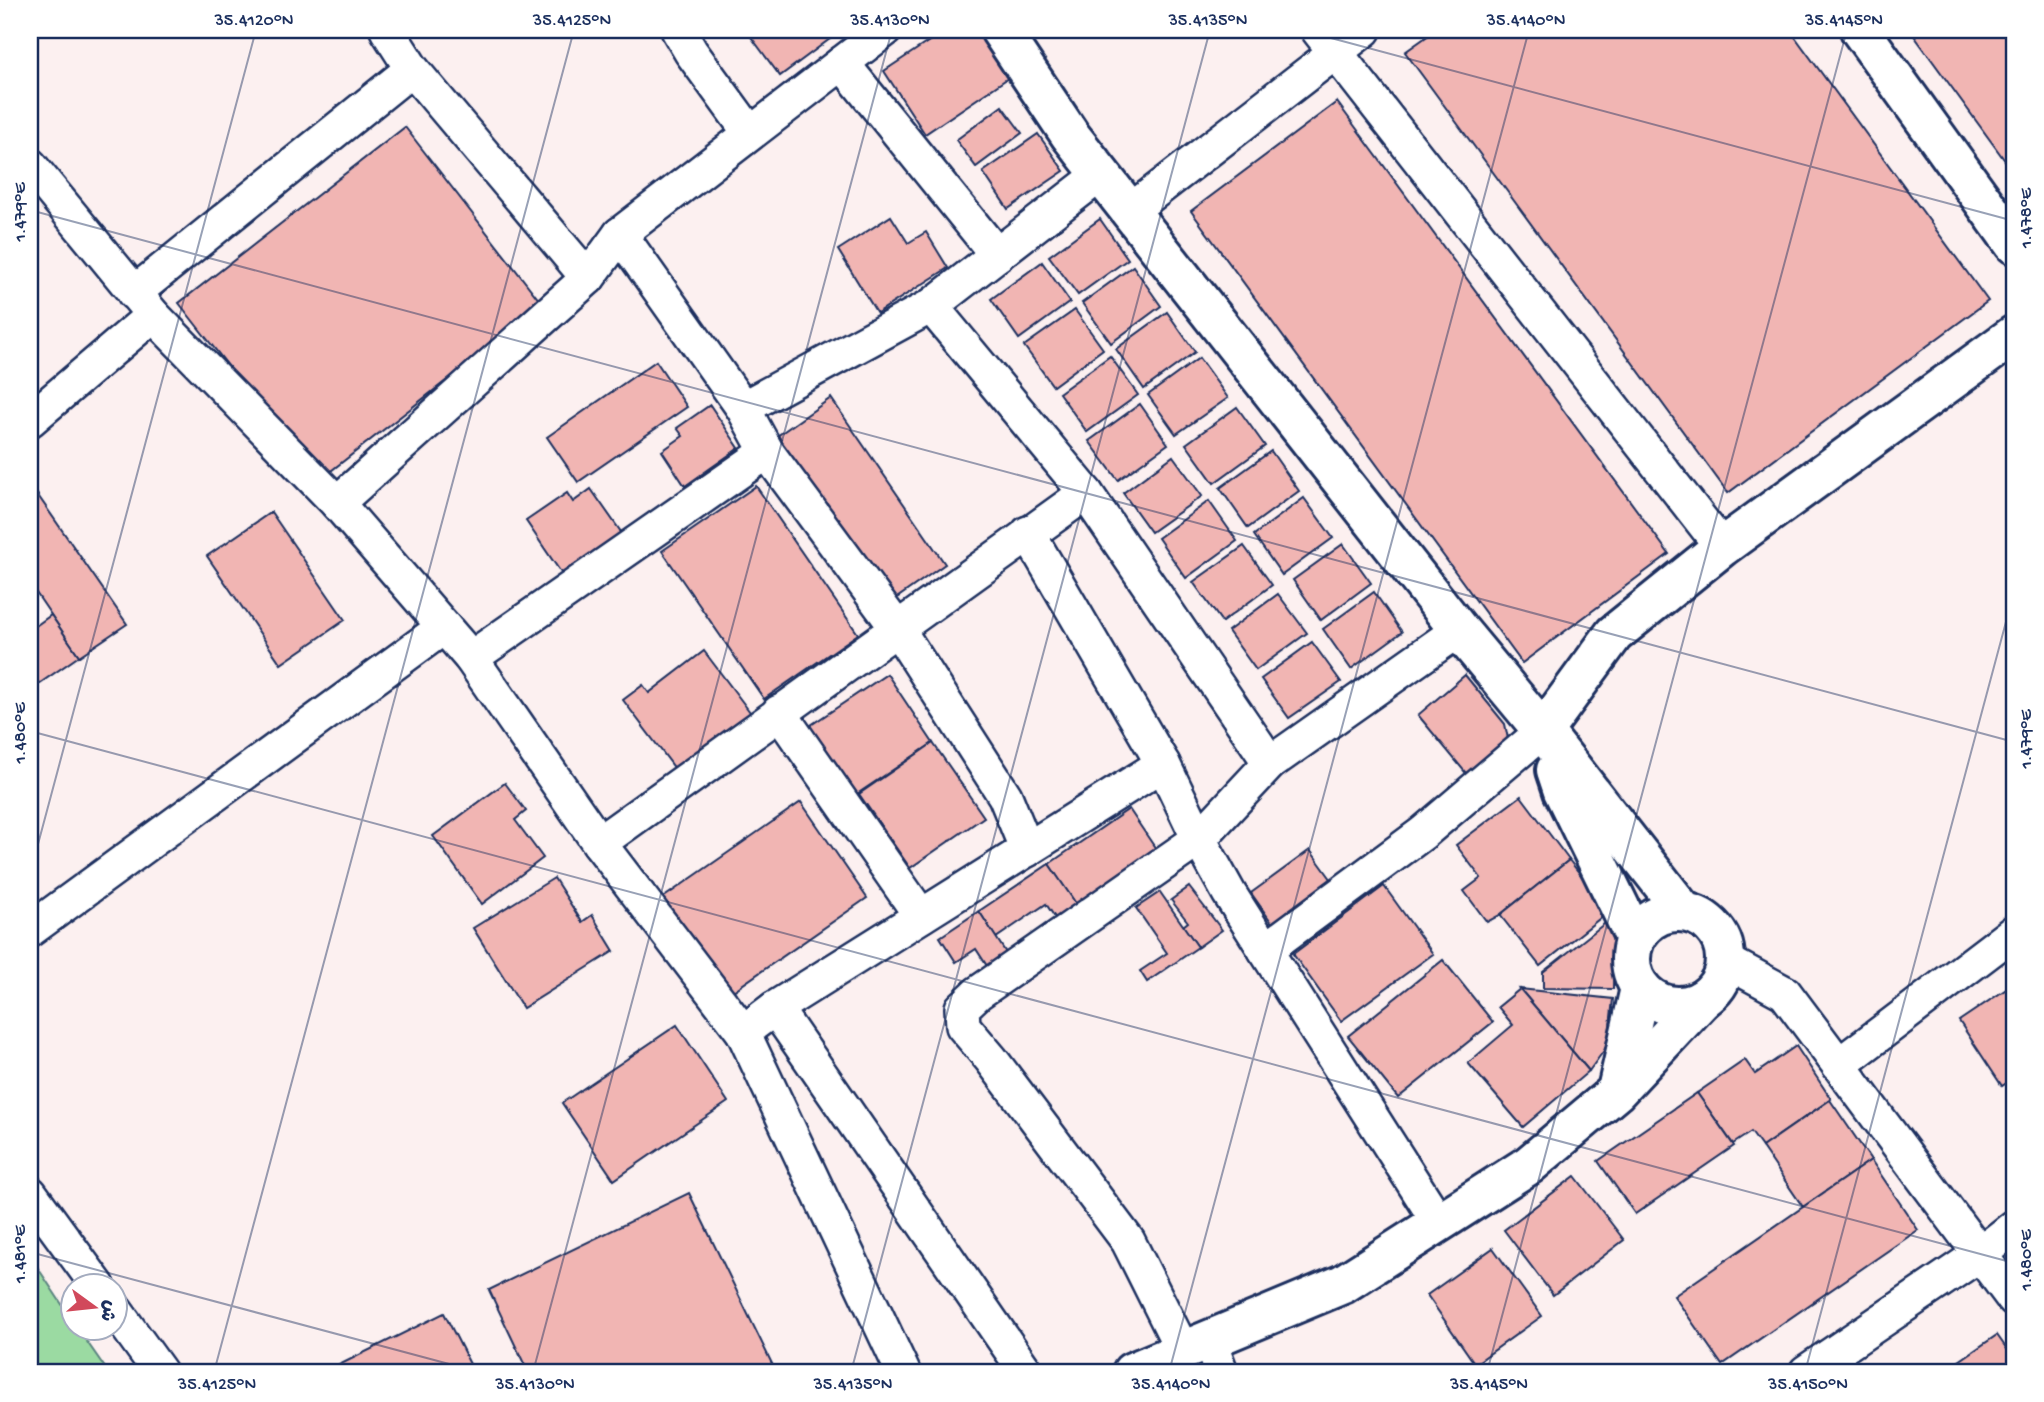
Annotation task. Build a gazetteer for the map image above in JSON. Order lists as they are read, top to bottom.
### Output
{
  "north": "right",
  "coordinates": [
    "35.4120°N",
    "35.4125°N",
    "35.4130°N",
    "35.4135°N",
    "35.4140°N",
    "35.4145°N",
    "1.479°E",
    "1.478°E",
    "1.480°E",
    "1.481°E",
    "35.4150°N"
  ]
}
